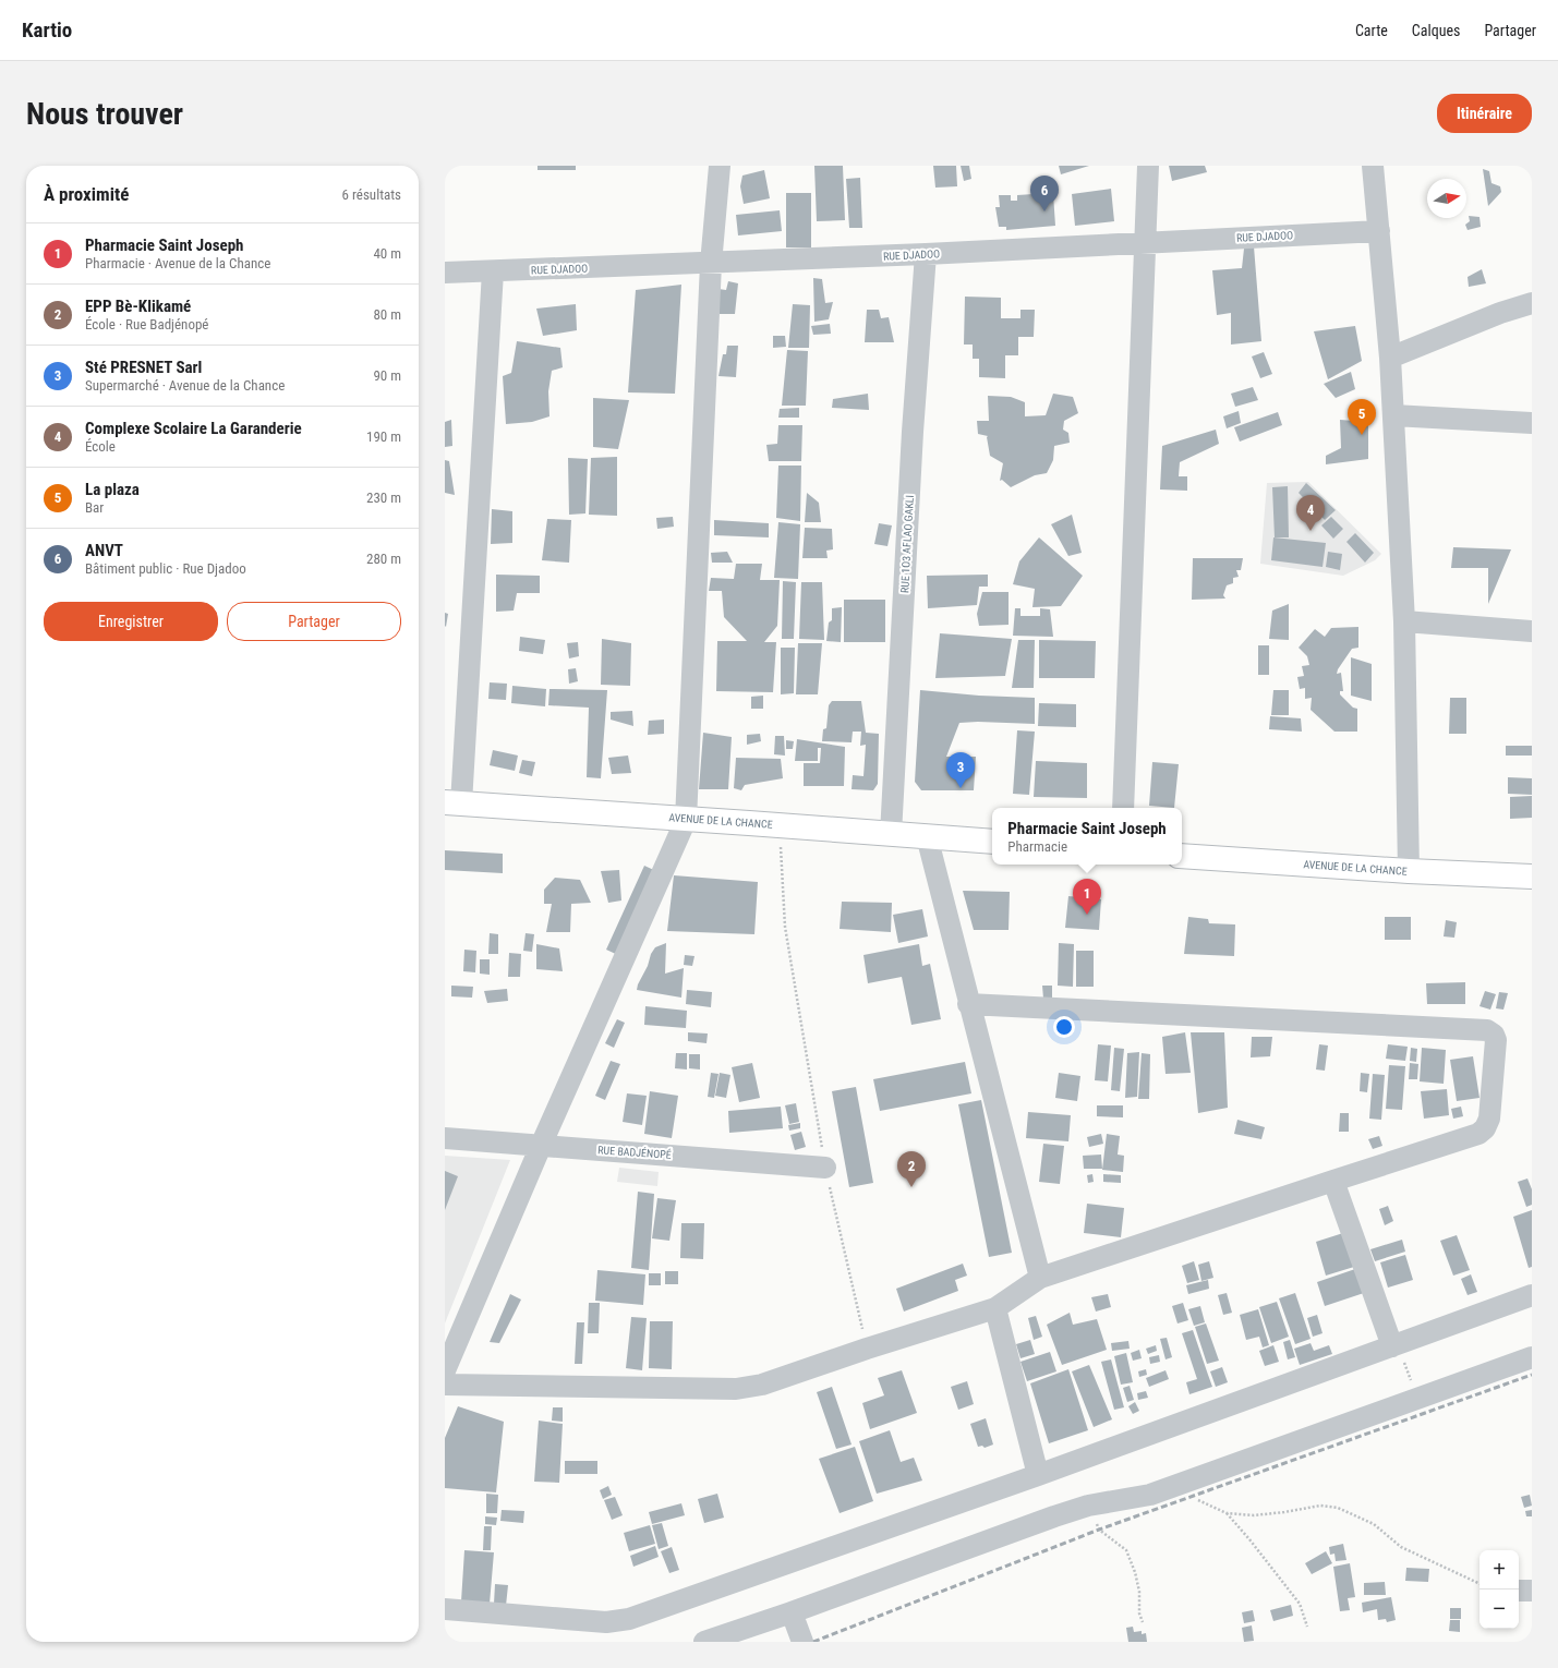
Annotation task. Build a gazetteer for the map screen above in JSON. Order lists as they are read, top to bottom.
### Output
{
  "streets": {
    "main road": ["AVENUE DE LA CHANCE"],
    "street": ["RUE DJADOO", "RUE 1O3 AFLAO GAKLI", "RUE BADJÉNOPÉ"]
  },
  "crossings": [
    ["RUE DJADOO", "RUE 1O3 AFLAO GAKLI"],
    ["RUE 1O3 AFLAO GAKLI", "AVENUE DE LA CHANCE"]
  ],
  "north": "right",
  "page": {
    "header": "Kartio",
    "nav": ["Carte", "Calques", "Partager"],
    "buttons": [
      "Itinéraire",
      ["Enregistrer", "Partager"]
    ],
    "title": "Nous trouver",
    "heading": ["À proximité", "6 résultats"],
    "pins": [
      "6",
      "5",
      "4",
      "3",
      "1",
      "2"
    ],
    "list": [
      {
        "mark": "1",
        "name": "Pharmacie Saint Joseph",
        "note": "Pharmacie · Avenue de la Chance",
        "value": "40 m"
      },
      {
        "mark": "2",
        "name": "EPP Bè-Klikamé",
        "note": "École · Rue Badjénopé",
        "value": "80 m"
      },
      {
        "mark": "3",
        "name": "Sté PRESNET Sarl",
        "note": "Supermarché · Avenue de la Chance",
        "value": "90 m"
      },
      {
        "mark": "4",
        "name": "Complexe Scolaire La Garanderie",
        "note": "École",
        "value": "190 m"
      },
      {
        "mark": "5",
        "name": "La plaza",
        "note": "Bar",
        "value": "230 m"
      },
      {
        "mark": "6",
        "name": "ANVT",
        "note": "Bâtiment public · Rue Djadoo",
        "value": "280 m"
      }
    ],
    "popup": ["Pharmacie Saint Joseph", "Pharmacie"],
    "map_buttons": ["+", "−"]
  }
}
